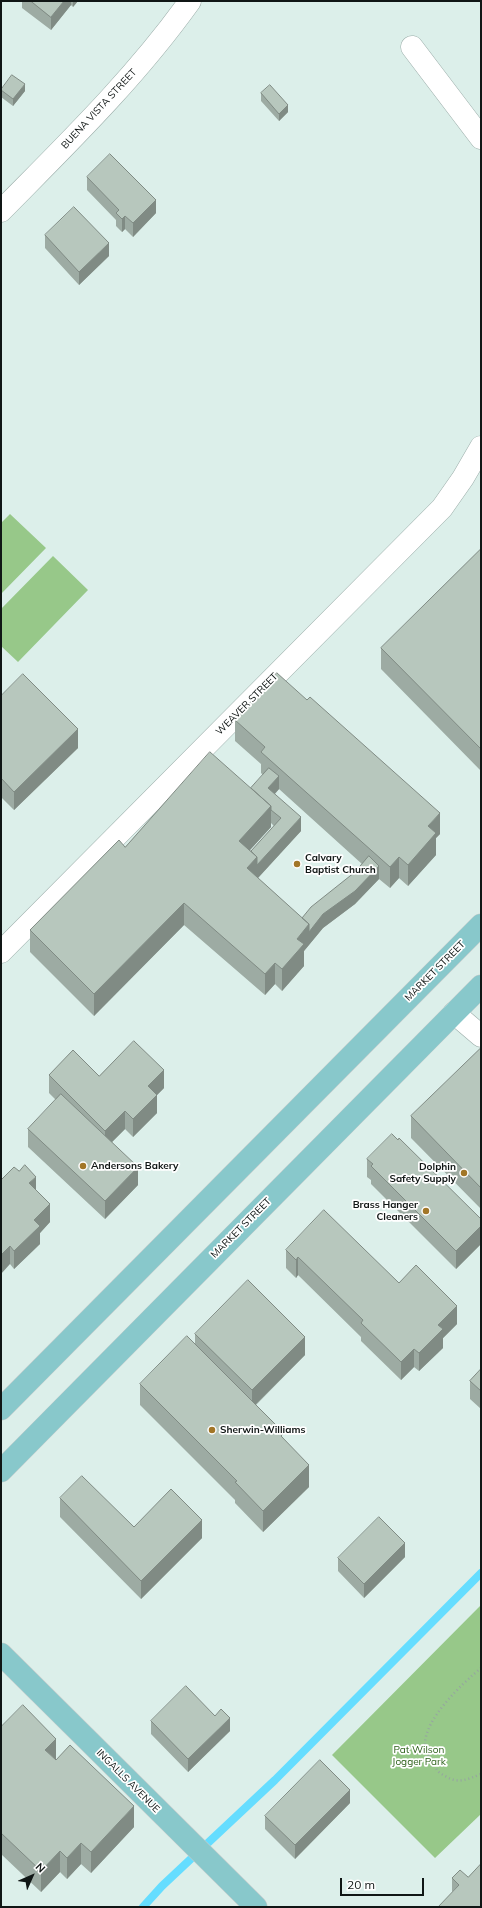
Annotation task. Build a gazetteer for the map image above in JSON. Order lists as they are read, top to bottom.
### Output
{
  "streets": {
    "main road": ["MARKET STREET", "INGALLS AVENUE"],
    "street": ["BUENA VISTA STREET", "WEAVER STREET"]
  },
  "parks": ["Pat Wilson Jogger Park"],
  "places": [
    "Calvary Baptist Church",
    "Andersons Bakery",
    "Dolphin Safety Supply",
    "Brass Hanger Cleaners",
    "Sherwin-Williams"
  ],
  "scale_bar": "20 m",
  "north": "top right"
}
